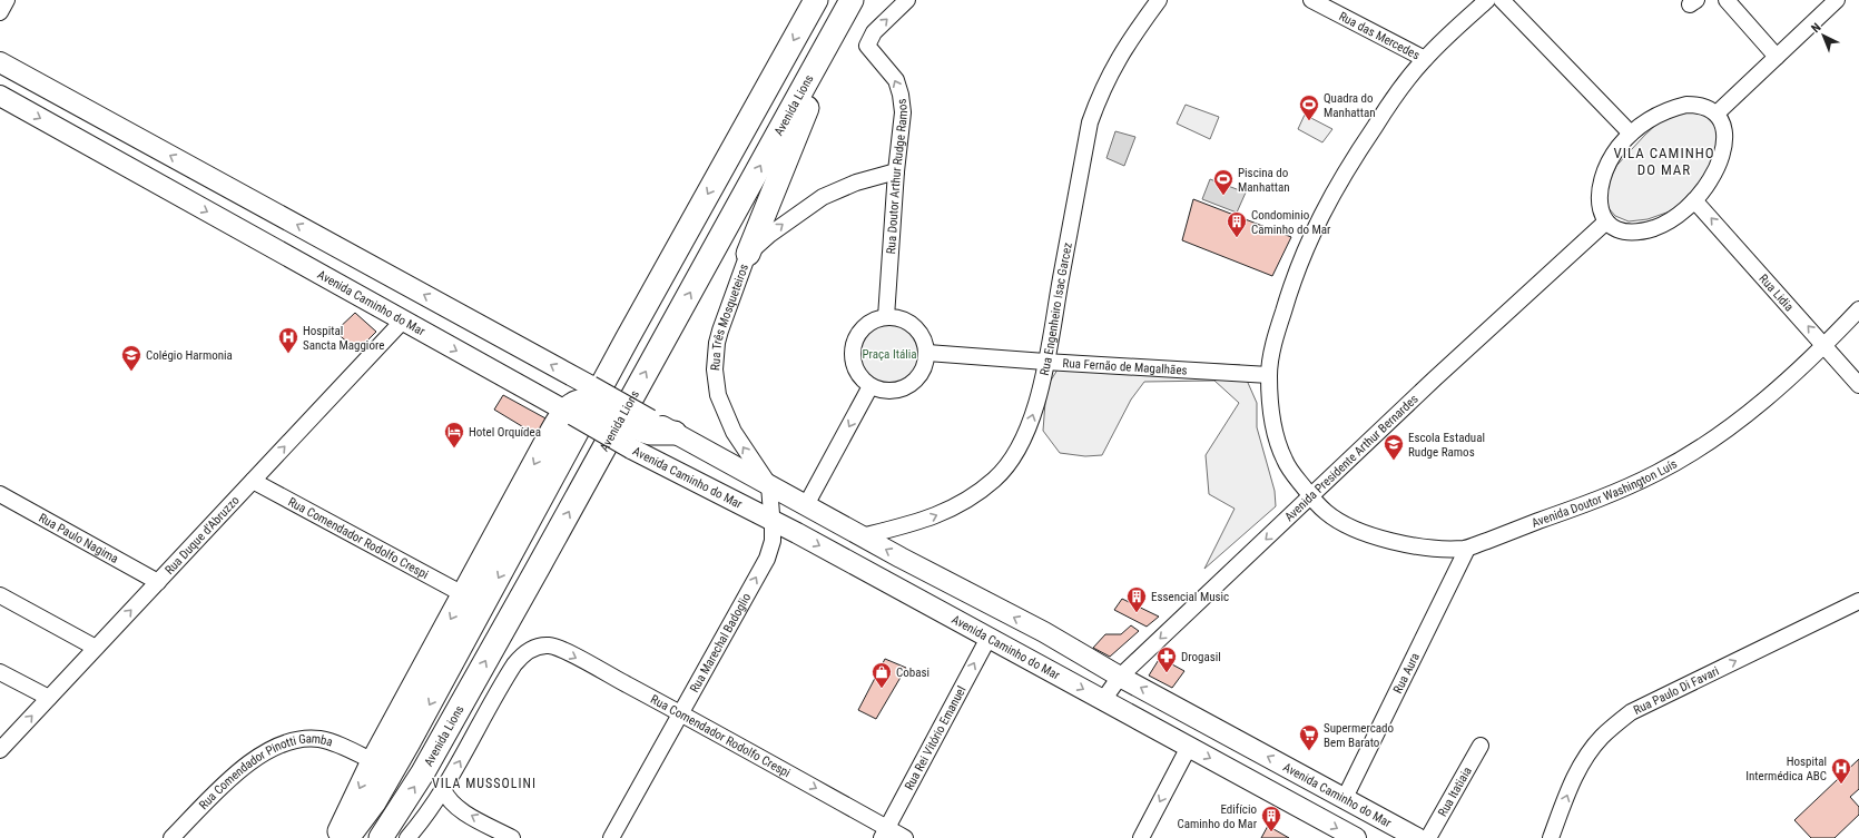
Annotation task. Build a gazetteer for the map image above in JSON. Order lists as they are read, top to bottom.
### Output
{
  "streets": {
    "highway": ["Avenida Lions"],
    "main road": ["Avenida Caminho do Mar"],
    "street": [
      "Rua das Mercedes",
      "Rua Doutor Arthur Rudge Ramos",
      "Rua Lidia",
      "Rua Engenheiro Isac Garcez",
      "Rua Três Mosqueteiros",
      "Rua Fernão de Magalhães",
      "Avenida Presidente Arthur Bernardes",
      "Avenida Doutor Washington Luís",
      "Rua Duque d'Abruzzo",
      "Rua Paulo Nagima",
      "Rua Comendador Rodolfo Crespi",
      "Rua Marechal Badoglio",
      "Rua Aura",
      "Rua Paulo Di Favari",
      "Rua Rei Vitório Emanuel",
      "Rua Comendador Pinotti Gamba",
      "Rua Itatiaia"
    ]
  },
  "crossings": [
    ["Rua das Mercedes", "Avenida Doutor Washington Luís"],
    ["Rua Doutor Arthur Rudge Ramos", "Rua Três Mosqueteiros"],
    ["Rua Doutor Arthur Rudge Ramos", "Rua Fernão de Magalhães"],
    ["Rua Lidia", "Avenida Presidente Arthur Bernardes"],
    ["Rua Lidia", "Avenida Doutor Washington Luís"],
    ["Avenida Caminho do Mar", "Rua Engenheiro Isac Garcez"],
    ["Avenida Caminho do Mar", "Rua Três Mosqueteiros"],
    ["Avenida Caminho do Mar", "Avenida Presidente Arthur Bernardes"],
    ["Avenida Caminho do Mar", "Rua Duque d'Abruzzo"],
    ["Avenida Caminho do Mar", "Rua Marechal Badoglio"],
    ["Avenida Caminho do Mar", "Rua Aura"],
    ["Avenida Caminho do Mar", "Rua Rei Vitório Emanuel"],
    ["Rua Engenheiro Isac Garcez", "Rua Fernão de Magalhães"],
    ["Rua Três Mosqueteiros", "Rua Marechal Badoglio"],
    ["Rua Fernão de Magalhães", "Avenida Doutor Washington Luís"],
    ["Avenida Presidente Arthur Bernardes", "Avenida Doutor Washington Luís"],
    ["Avenida Doutor Washington Luís", "Rua Aura"],
    ["Rua Duque d'Abruzzo", "Rua Paulo Nagima"],
    ["Rua Duque d'Abruzzo", "Rua Comendador Rodolfo Crespi"],
    ["Rua Comendador Rodolfo Crespi", "Rua Marechal Badoglio"],
    ["Rua Comendador Rodolfo Crespi", "Rua Rei Vitório Emanuel"]
  ],
  "one_way": [
    "Rua Doutor Arthur Rudge Ramos",
    "Rua Lidia",
    "Rua Engenheiro Isac Garcez",
    "Rua Três Mosqueteiros",
    "Avenida Presidente Arthur Bernardes",
    "Rua Duque d'Abruzzo",
    "Rua Marechal Badoglio",
    "Rua Paulo Di Favari",
    "Rua Rei Vitório Emanuel"
  ],
  "districts": ["VILA CAMINHO DO MAR", "VILA MUSSOLINI"],
  "parks": ["Praça Itália"],
  "places": {
    "sports": ["Quadra do Manhattan", "Piscina do Manhattan"],
    "building": ["Condominio Caminho do Mar", "Essencial Music", "Edifício Caminho do Mar"],
    "hospital": ["Hospital Sancta Maggiore", "Hospital Intermédica ABC"],
    "school or university": ["Colégio Harmonia", "Escola Estadual Rudge Ramos"],
    "hotel": ["Hotel Orquídea"],
    "pharmacy": ["Drogasil"],
    "shop": ["Cobasi"],
    "supermarket": ["Supermercado Bem Barato"]
  },
  "north": "top left"
}
